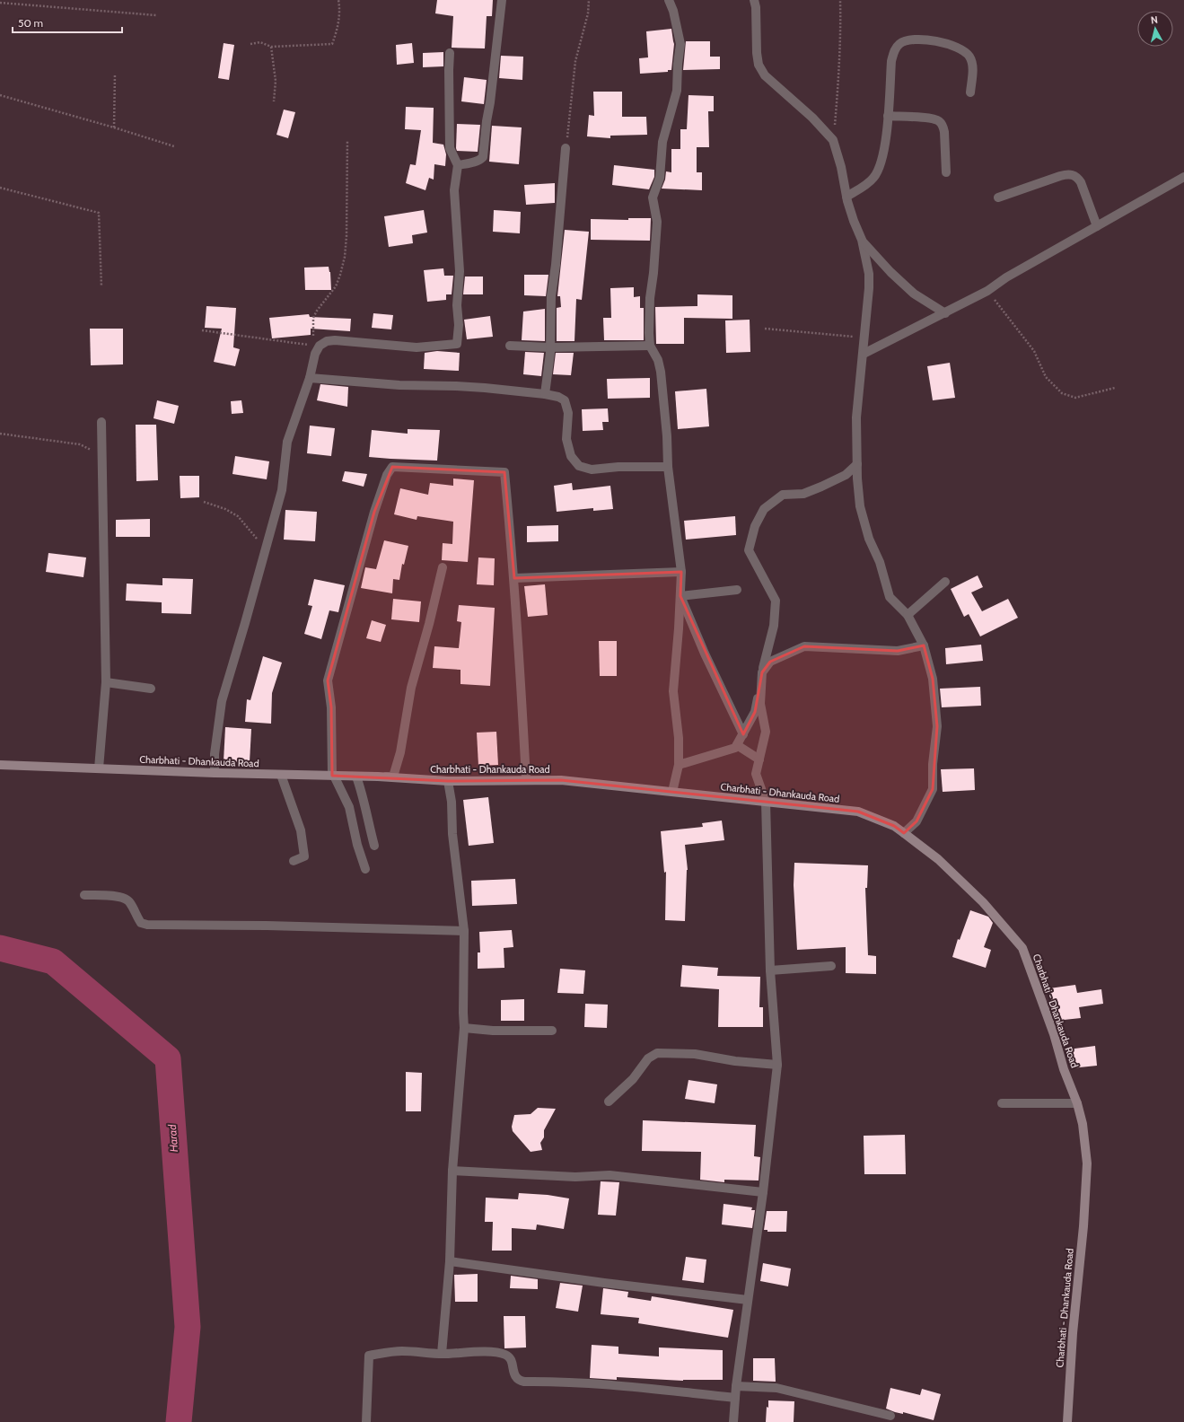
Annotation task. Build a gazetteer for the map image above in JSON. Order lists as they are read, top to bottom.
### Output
{
  "streets": {
    "street": ["Charbhati - Dhankauda Road"]
  },
  "water": ["Harad"],
  "scale_bar": "50 m",
  "north": "top"
}
